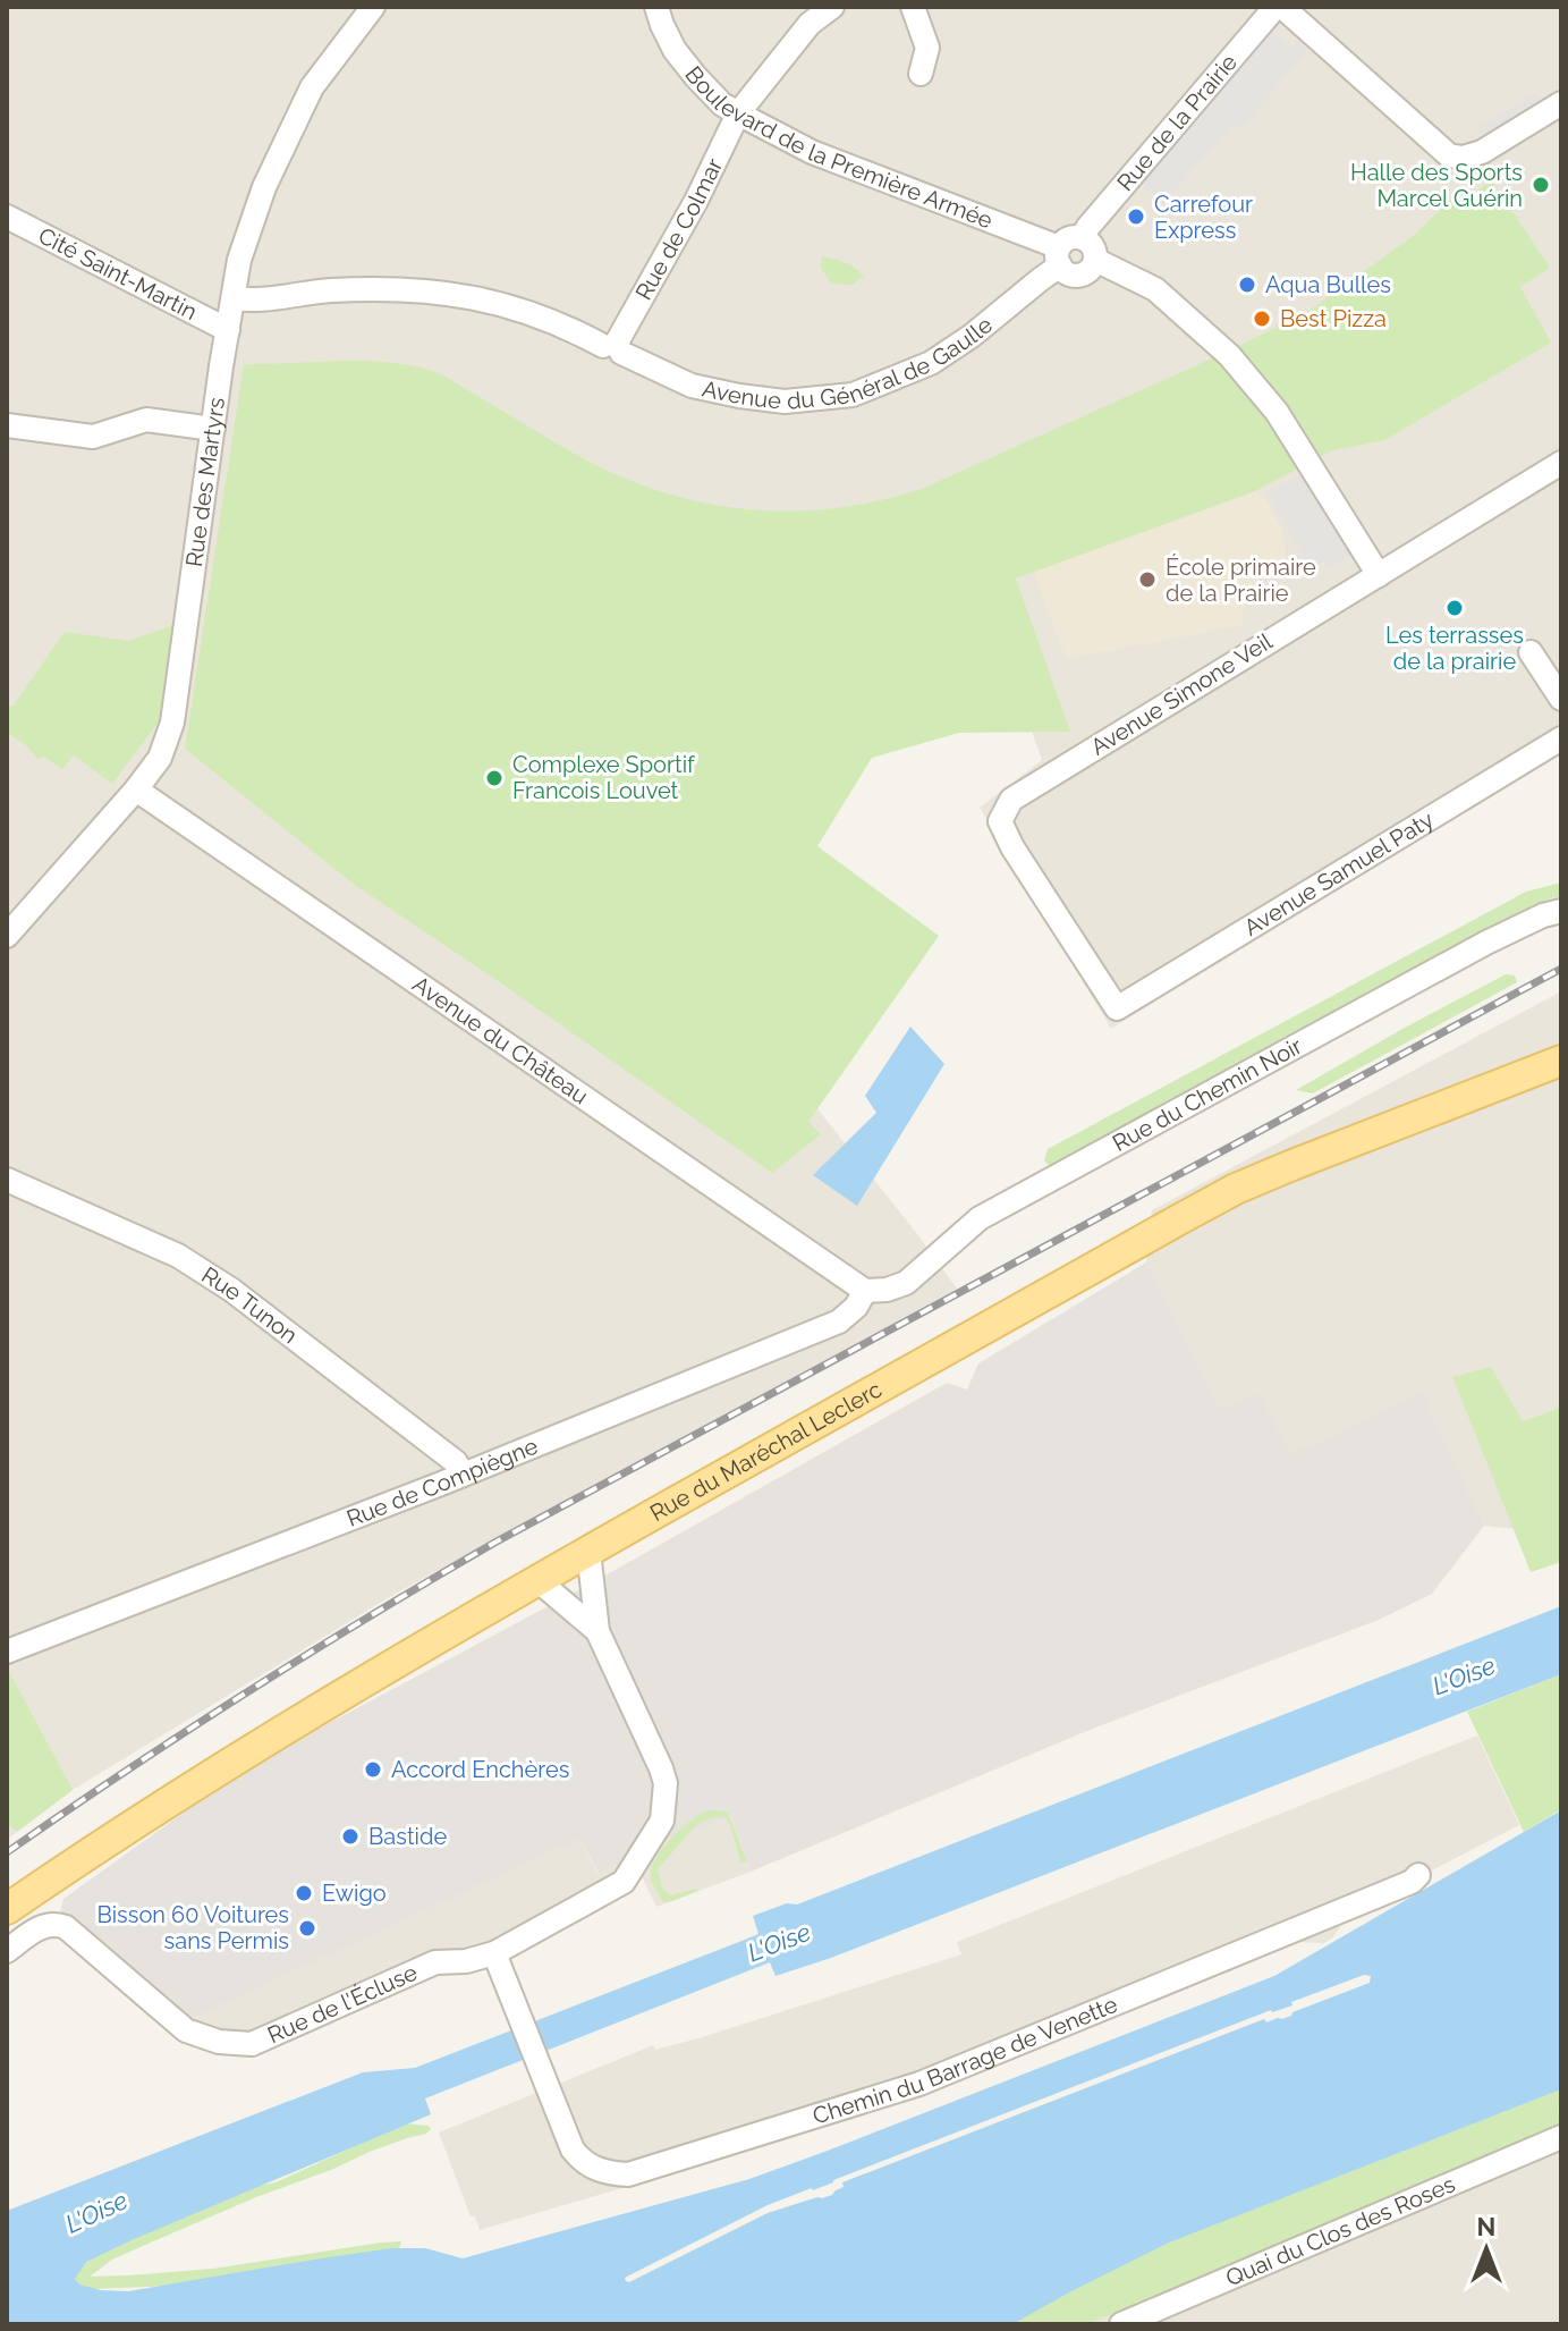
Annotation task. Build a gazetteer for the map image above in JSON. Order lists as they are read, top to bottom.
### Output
{
  "streets": {
    "main road": ["Rue du Maréchal Leclerc"],
    "street": [
      "Rue de la Prairie",
      "Boulevard de la Première Armée",
      "Rue de Colmar",
      "Cité Saint-Martin",
      "Avenue du Général de Gaulle",
      "Rue des Martyrs",
      "Avenue Simone Veil",
      "Avenue Samuel Paty",
      "Avenue du Château",
      "Rue du Chemin Noir",
      "Rue Tunon",
      "Rue de Compiègne",
      "Rue de l'Écluse",
      "Chemin du Barrage de Venette",
      "Quai du Clos des Roses"
    ]
  },
  "crossings": [
    ["Rue de la Prairie", "Boulevard de la Première Armée"],
    ["Rue de la Prairie", "Avenue du Général de Gaulle"],
    ["Boulevard de la Première Armée", "Rue de Colmar"],
    ["Boulevard de la Première Armée", "Avenue du Général de Gaulle"],
    ["Rue de Colmar", "Avenue du Général de Gaulle"],
    ["Cité Saint-Martin", "Rue des Martyrs"],
    ["Avenue du Général de Gaulle", "Rue des Martyrs"],
    ["Rue des Martyrs", "Avenue du Château"],
    ["Avenue Simone Veil", "Avenue Samuel Paty"],
    ["Avenue du Château", "Rue du Chemin Noir"],
    ["Avenue du Château", "Rue de Compiègne"],
    ["Rue du Chemin Noir", "Rue de Compiègne"],
    ["Rue Tunon", "Rue de Compiègne"],
    ["Rue du Maréchal Leclerc", "Rue de l'Écluse"],
    ["Rue de l'Écluse", "Chemin du Barrage de Venette"]
  ],
  "water": ["L'Oise"],
  "places": [
    "Halle des Sports Marcel Guérin",
    "Carrefour Express",
    "Aqua Bulles",
    "Best Pizza",
    "École primaire de la Prairie",
    "Les terrasses de la prairie",
    "Complexe Sportif Francois Louvet",
    "Accord Enchères",
    "Bastide",
    "Ewigo",
    "Bisson 60 Voitures sans Permis"
  ],
  "north": "top"
}
